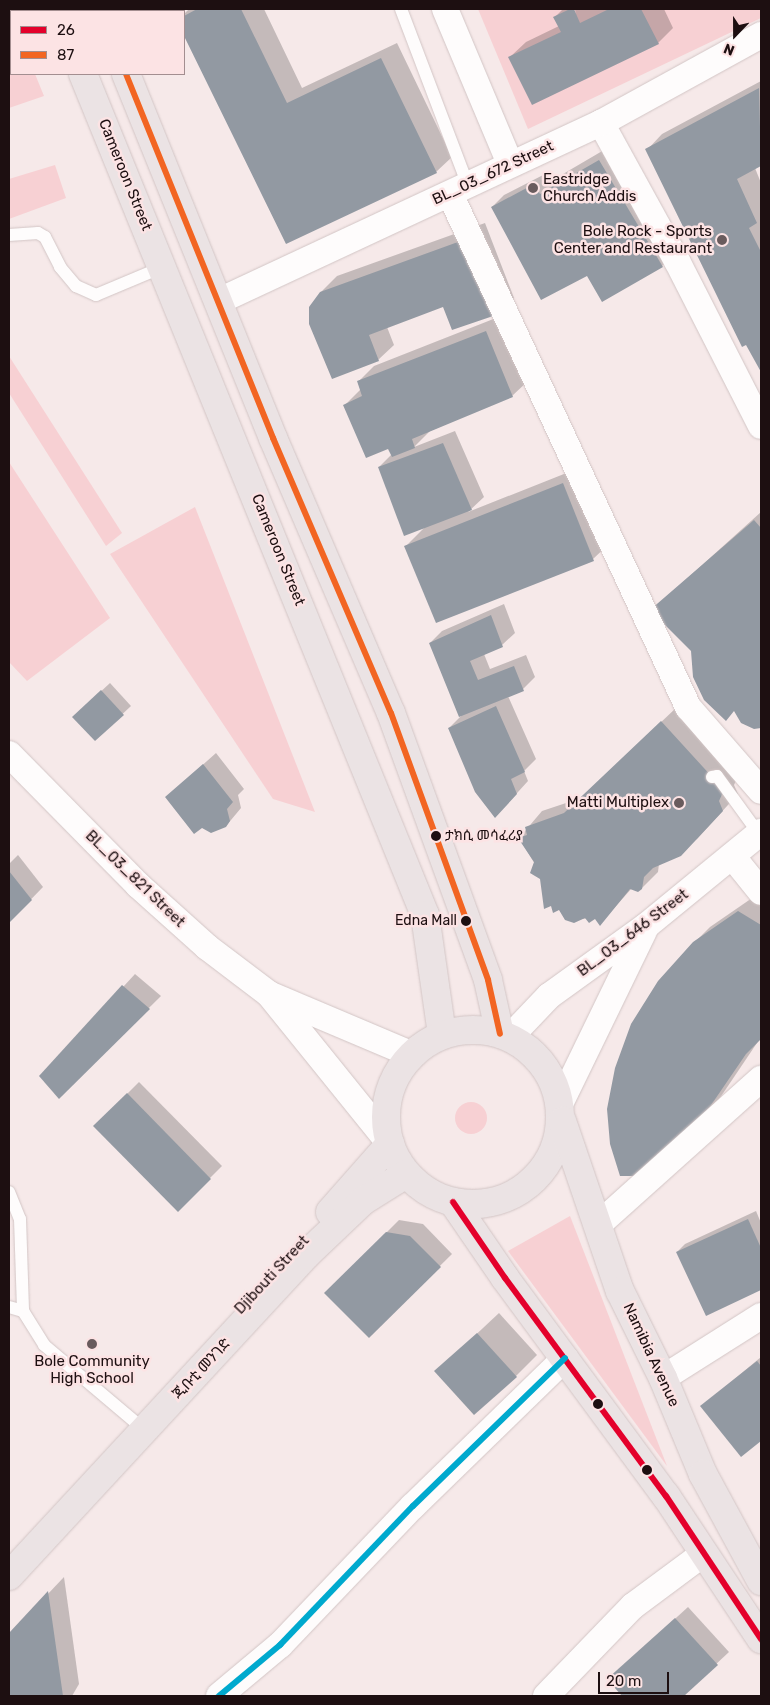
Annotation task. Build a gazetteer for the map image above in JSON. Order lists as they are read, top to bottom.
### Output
{
  "streets": {
    "main road": [
      "Cameroon Street",
      "Djibouti Street",
      "Namibia Avenue",
      "ጂቡቲ መንገድ"
    ],
    "street": ["BL_03_672 Street", "BL_03_821 Street", "BL_03_646 Street"]
  },
  "crossings": [
    ["Cameroon Street", "BL_03_646 Street"],
    ["Cameroon Street", "Djibouti Street"],
    ["Cameroon Street", "Namibia Avenue"],
    ["Cameroon Street", "ጂቡቲ መንገድ"],
    ["BL_03_646 Street", "Djibouti Street"],
    ["BL_03_646 Street", "Namibia Avenue"],
    ["BL_03_646 Street", "ጂቡቲ መንገድ"],
    ["Djibouti Street", "Namibia Avenue"],
    ["Djibouti Street", "ጂቡቲ መንገድ"],
    ["Namibia Avenue", "ጂቡቲ መንገድ"]
  ],
  "places": [
    "Eastridge Church Addis",
    "Bole Rock - Sports Center and Restaurant",
    "Matti Multiplex",
    "ታክሲ መሳፈሪያ",
    "Edna Mall",
    "Bole Community High School"
  ],
  "lines": ["transit line 87", "transit line 26"],
  "legend": ["26", "87"],
  "scale_bar": "20 m",
  "north": "bottom"
}
